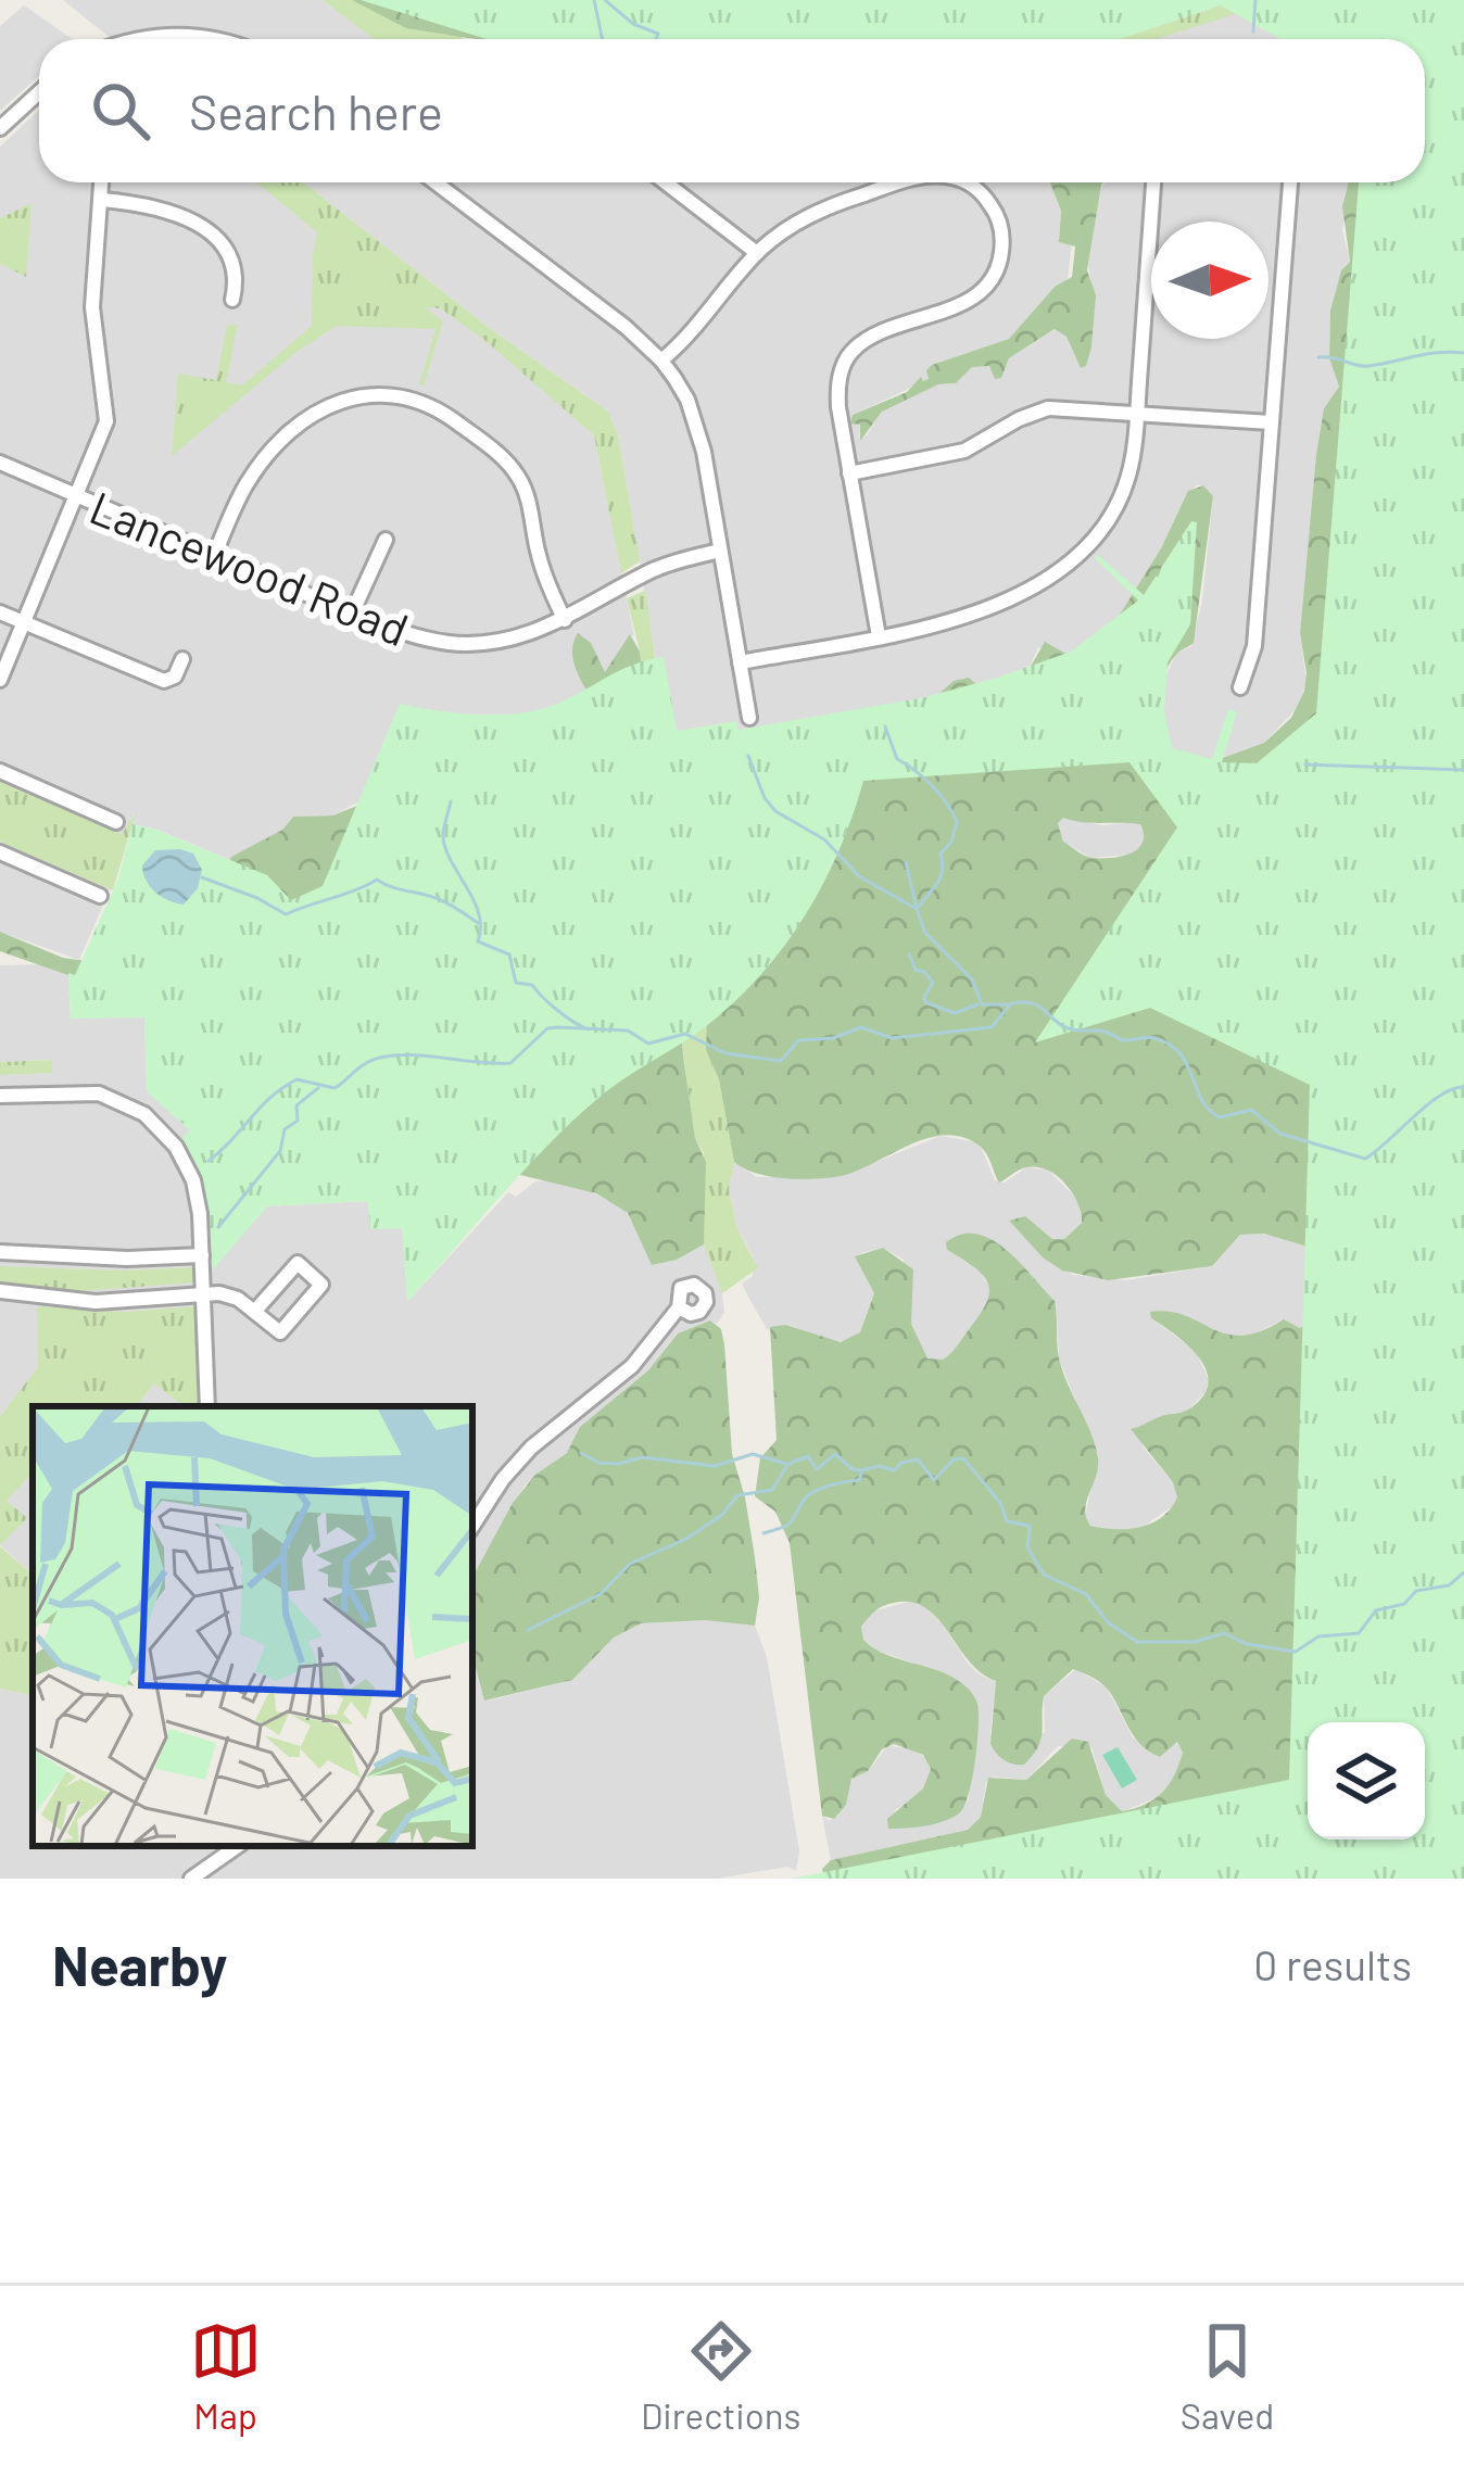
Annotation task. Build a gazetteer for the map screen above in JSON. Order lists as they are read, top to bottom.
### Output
{
  "streets": {
    "street": ["Lancewood Road"]
  },
  "north": "right",
  "page": {
    "search": "Search here",
    "heading": ["Nearby", "0 results"],
    "nav": ["Map", "Directions", "Saved"]
  }
}
